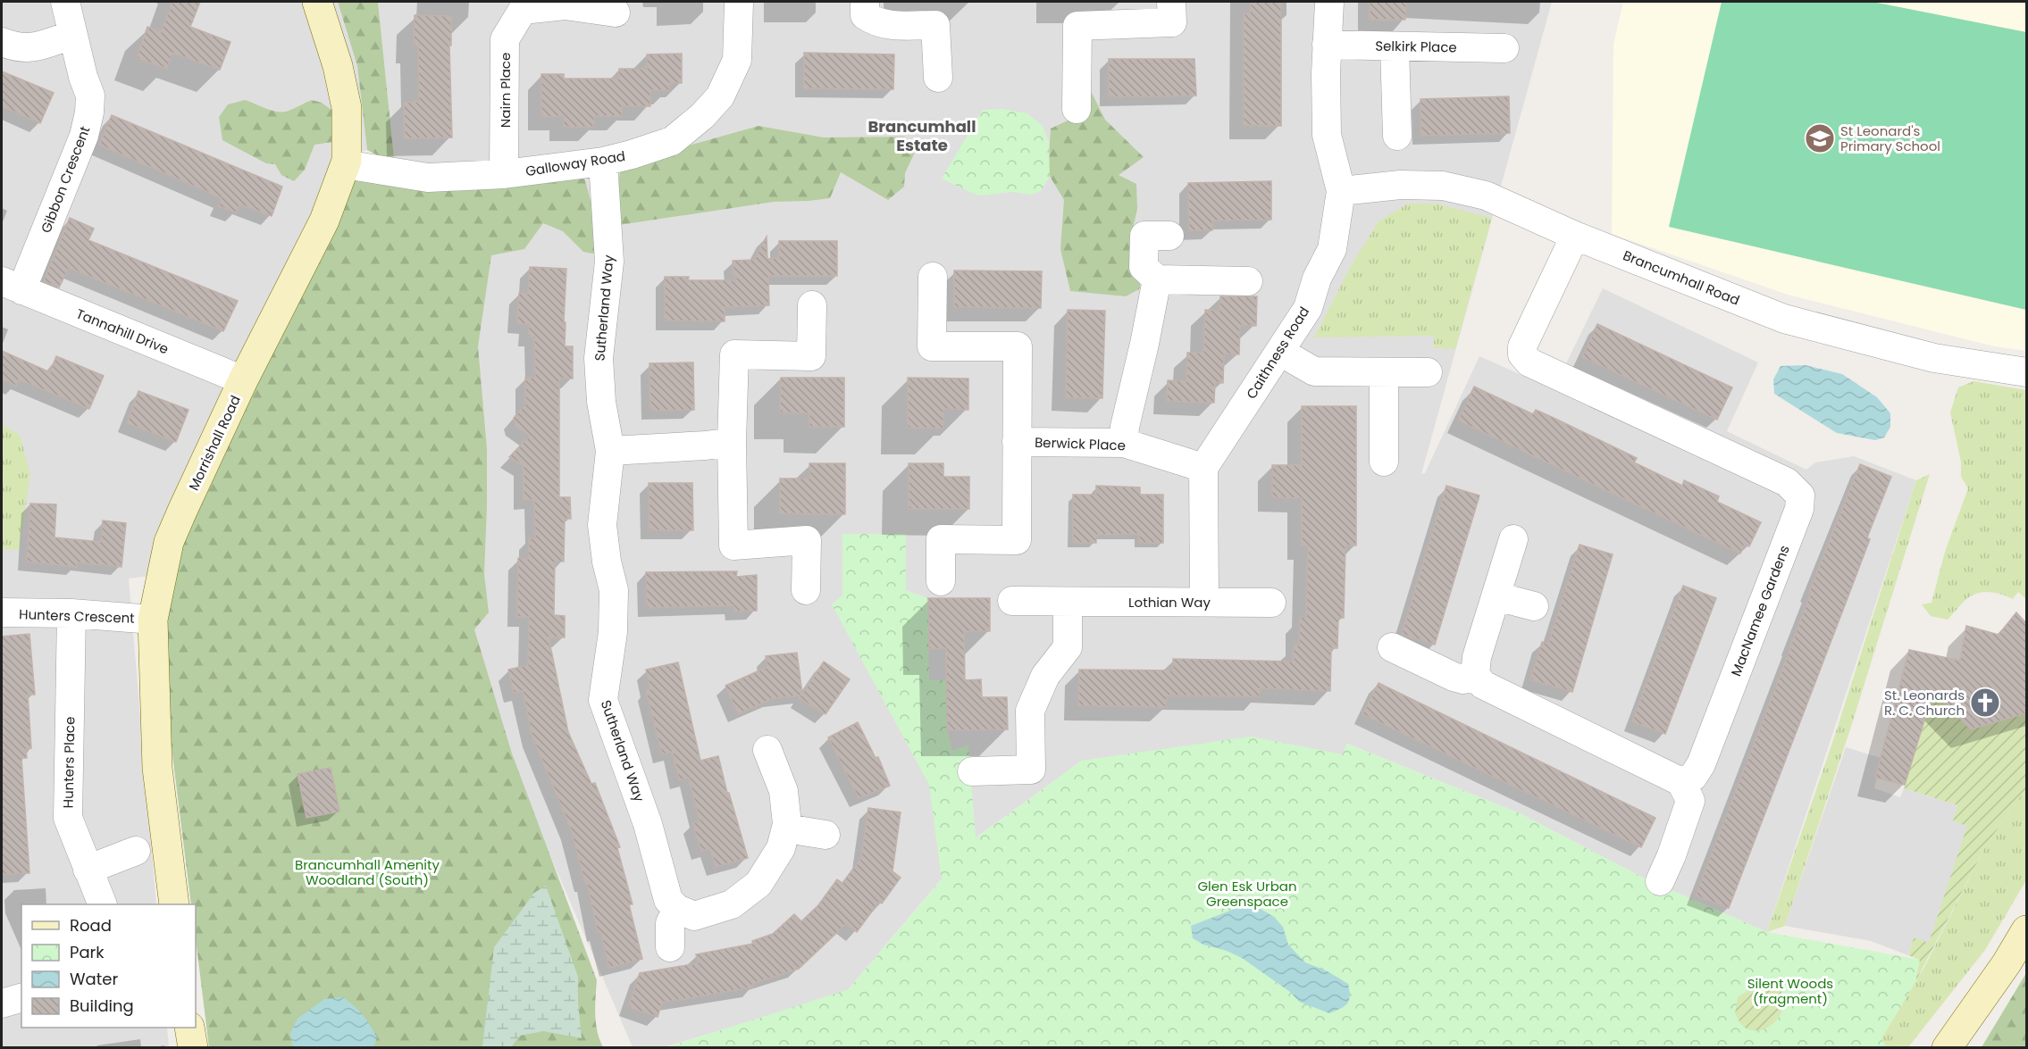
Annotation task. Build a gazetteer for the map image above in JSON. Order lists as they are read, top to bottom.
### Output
{
  "streets": {
    "street": [
      "Selkirk Place",
      "Nairn Place",
      "Galloway Road",
      "Gibbon Crescent",
      "Brancumhall Road",
      "Sutherland Way",
      "Tannahill Drive",
      "Caithness Road",
      "Morrishall Road",
      "Berwick Place",
      "Lothian Way",
      "MacNamee Gardens",
      "Hunters Crescent",
      "Hunters Place"
    ]
  },
  "crossings": [
    ["Selkirk Place", "Caithness Road"],
    ["Nairn Place", "Galloway Road"],
    ["Galloway Road", "Sutherland Way"],
    ["Galloway Road", "Morrishall Road"],
    ["Gibbon Crescent", "Tannahill Drive"],
    ["Brancumhall Road", "Caithness Road"],
    ["Brancumhall Road", "MacNamee Gardens"],
    ["Tannahill Drive", "Morrishall Road"],
    ["Caithness Road", "Berwick Place"],
    ["Morrishall Road", "Hunters Crescent"],
    ["Hunters Crescent", "Hunters Place"]
  ],
  "districts": ["Brancumhall Estate"],
  "parks": ["Brancumhall Amenity Woodland (South)", "Glen Esk Urban Greenspace", "Silent Woods (fragment)"],
  "places": {
    "school or university": ["St Leonard's Primary School"],
    "church": ["St. Leonards R. C. Church"]
  },
  "legend": [
    "Road",
    "Park",
    "Water",
    "Building"
  ]
}
